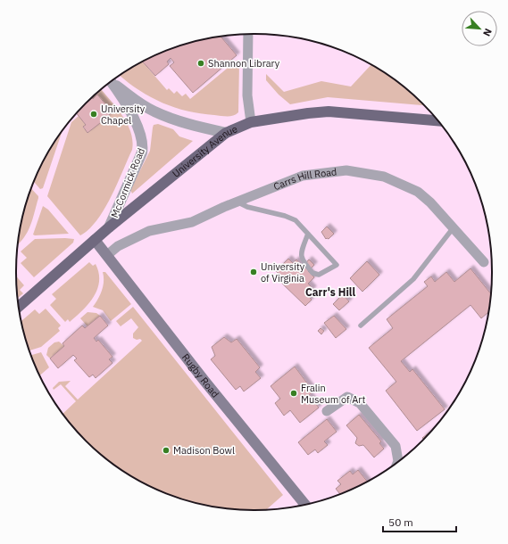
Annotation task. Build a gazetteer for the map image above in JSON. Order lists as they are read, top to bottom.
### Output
{
  "streets": {
    "main road": ["University Avenue", "Rugby Road"],
    "street": ["Carrs Hill Road", "McCormick Road"]
  },
  "crossings": [
    ["University Avenue", "McCormick Road"],
    ["University Avenue", "Rugby Road"],
    ["Carrs Hill Road", "Rugby Road"]
  ],
  "districts": ["Carr's Hill"],
  "places": [
    "Shannon Library",
    "University Chapel",
    "University of Virginia",
    "Fralin Museum of Art",
    "Madison Bowl"
  ],
  "scale_bar": "50 m",
  "north": "bottom right"
}
